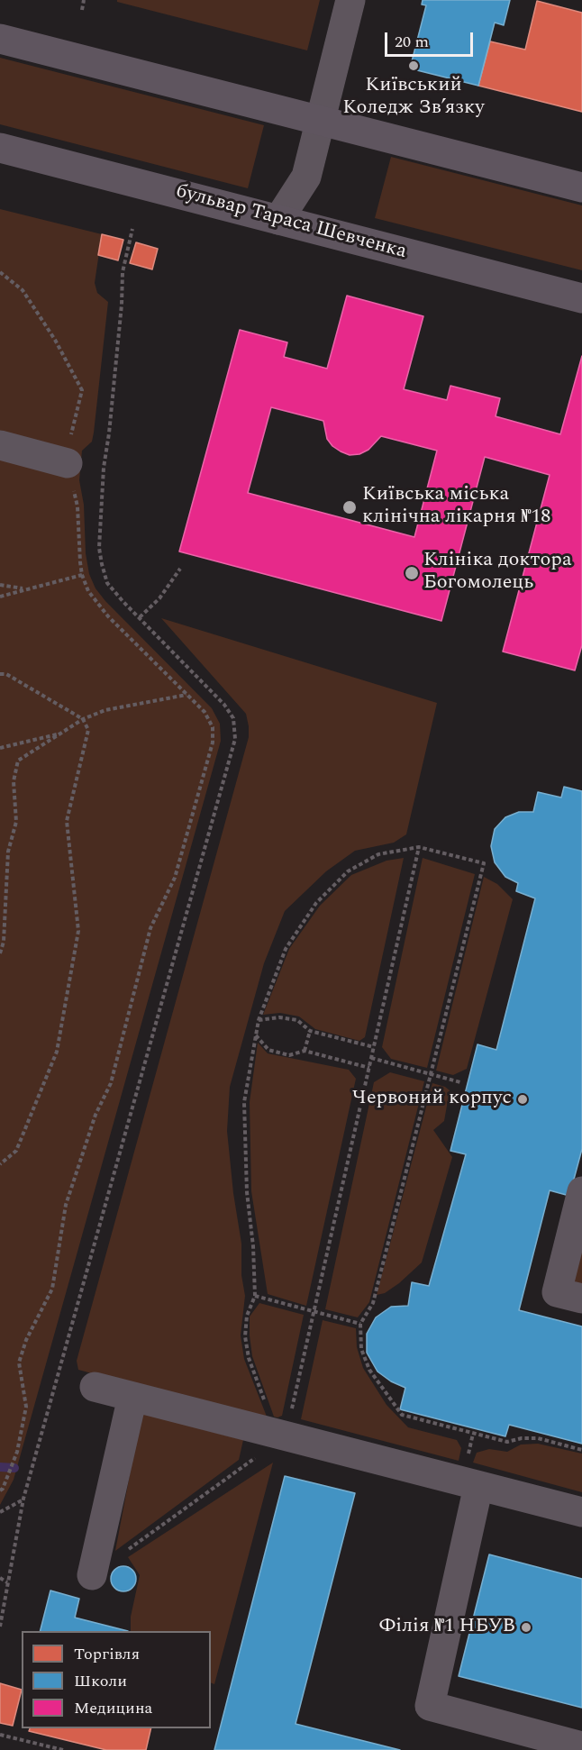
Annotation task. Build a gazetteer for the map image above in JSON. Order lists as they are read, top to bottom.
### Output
{
  "streets": {
    "main road": ["бульвар Тараса Шевченка"]
  },
  "places": [
    "Київський Коледж Зв’язку",
    "Київська міська клінічна лікарня №18",
    "Клініка доктора Богомолець",
    "Червоний корпус",
    "Філія №1 НБУВ"
  ],
  "legend": ["Торгівля", "Школи", "Медицина"],
  "scale_bar": "20 m"
}
